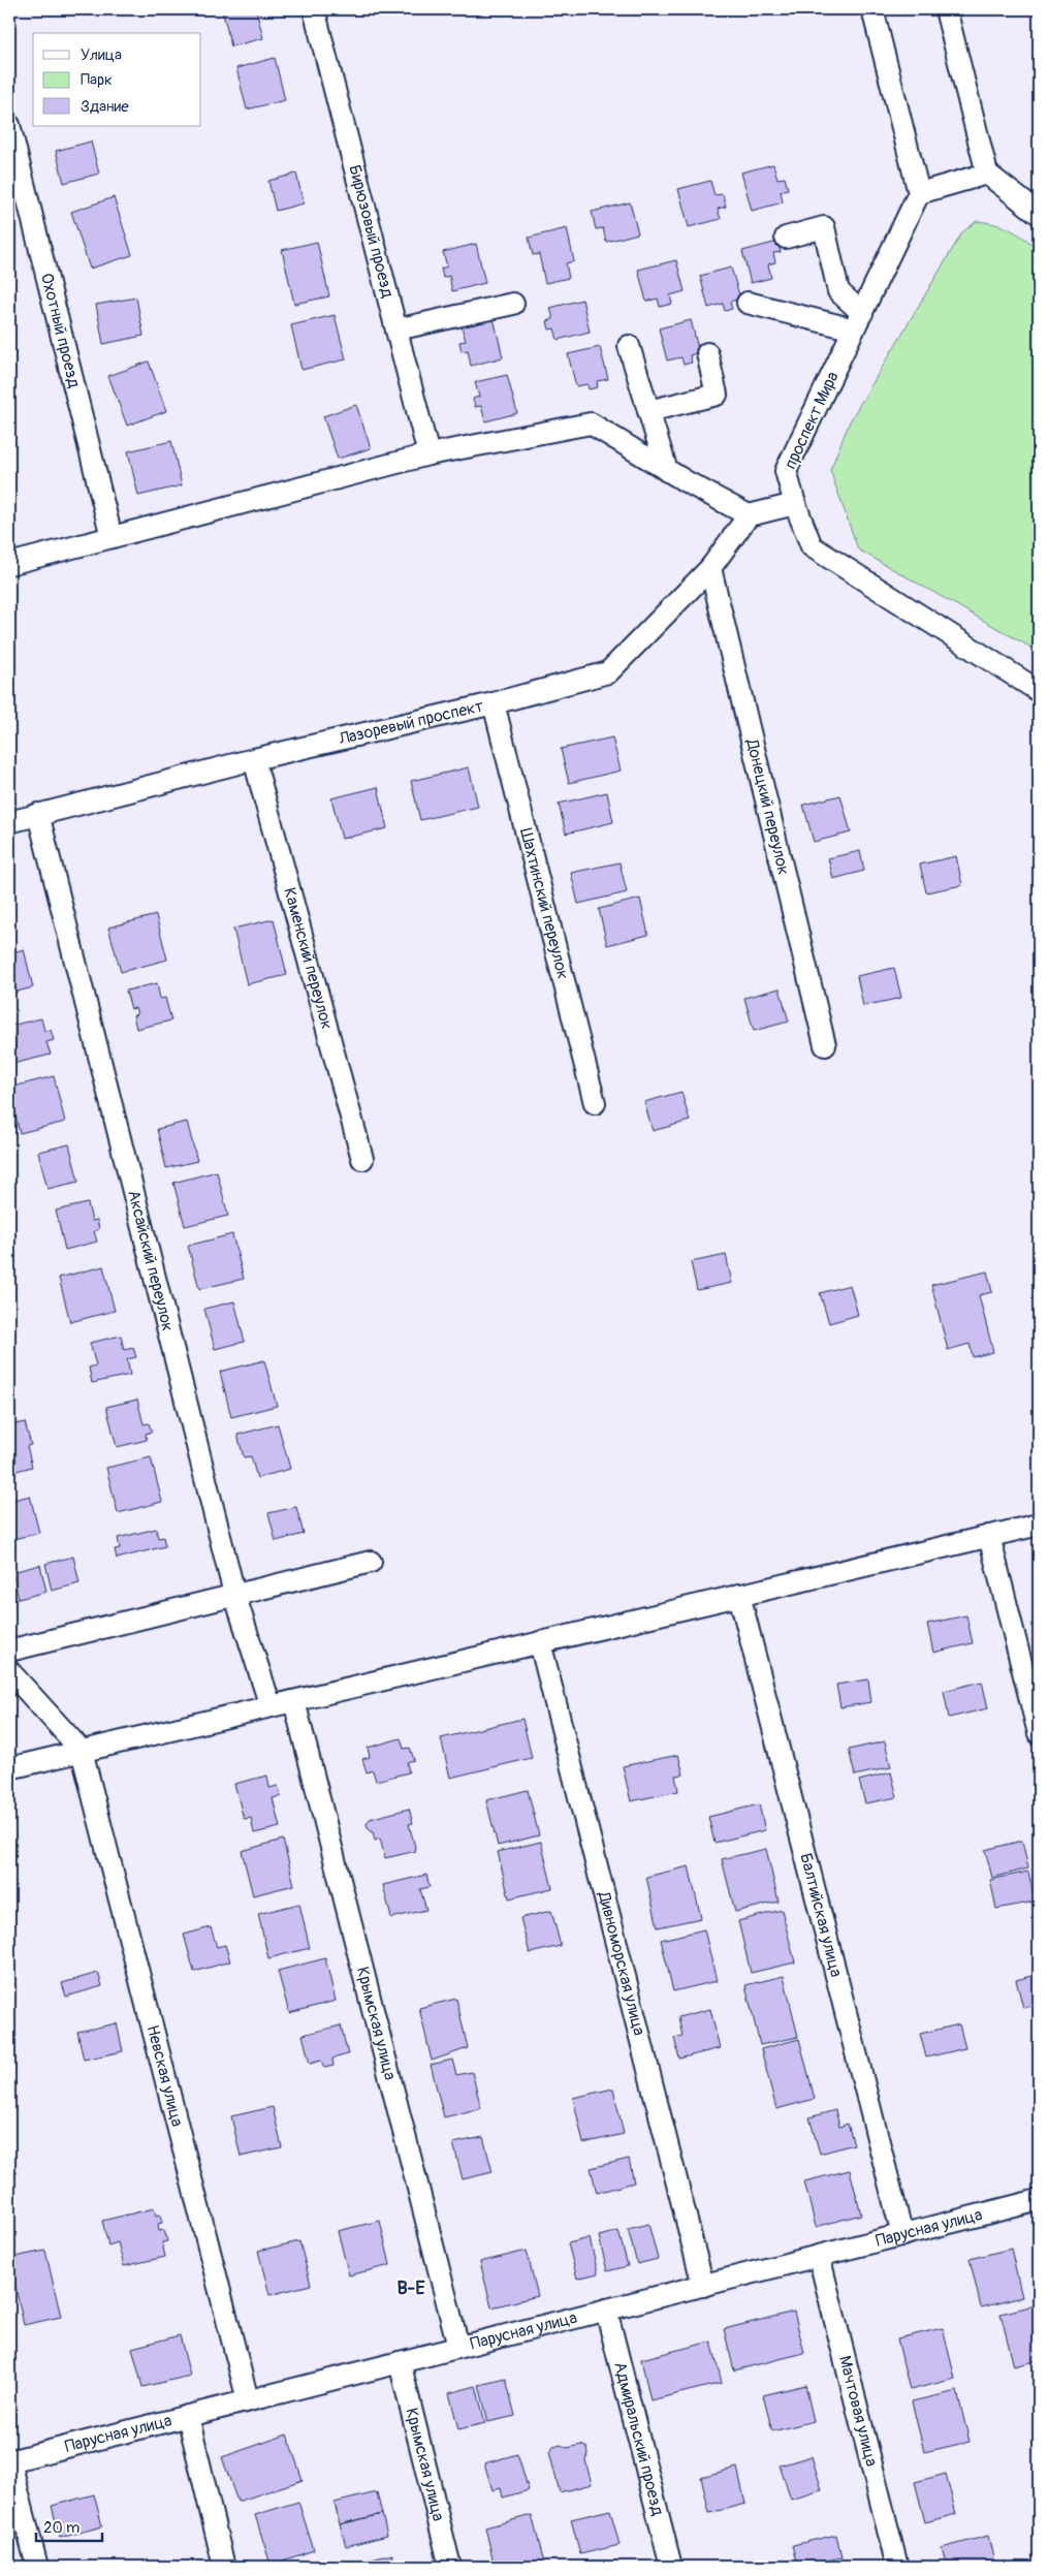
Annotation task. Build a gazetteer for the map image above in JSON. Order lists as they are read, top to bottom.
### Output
{
  "streets": {
    "street": [
      "Бирюзовый проезд",
      "Охотный проезд",
      "проспект Мира",
      "Лазоревый проспект",
      "Донецкий переулок",
      "Шахтинский переулок",
      "Каменский переулок",
      "Аксайский переулок",
      "Балтийская улица",
      "Дивноморская улица",
      "Крымская улица",
      "Невская улица",
      "Парусная улица",
      "Мачтовая улица",
      "Адмиральский проезд"
    ]
  },
  "crossings": [
    ["Лазоревый проспект", "Донецкий переулок"],
    ["Лазоревый проспект", "Шахтинский переулок"],
    ["Лазоревый проспект", "Каменский переулок"],
    ["Лазоревый проспект", "Аксайский переулок"],
    ["Балтийская улица", "Парусная улица"],
    ["Дивноморская улица", "Парусная улица"],
    ["Крымская улица", "Парусная улица"],
    ["Невская улица", "Парусная улица"],
    ["Парусная улица", "Мачтовая улица"],
    ["Парусная улица", "Адмиральский проезд"]
  ],
  "districts": ["В-Е"],
  "legend": ["Улица", "Парк", "Здание"],
  "scale_bar": "20 m"
}
